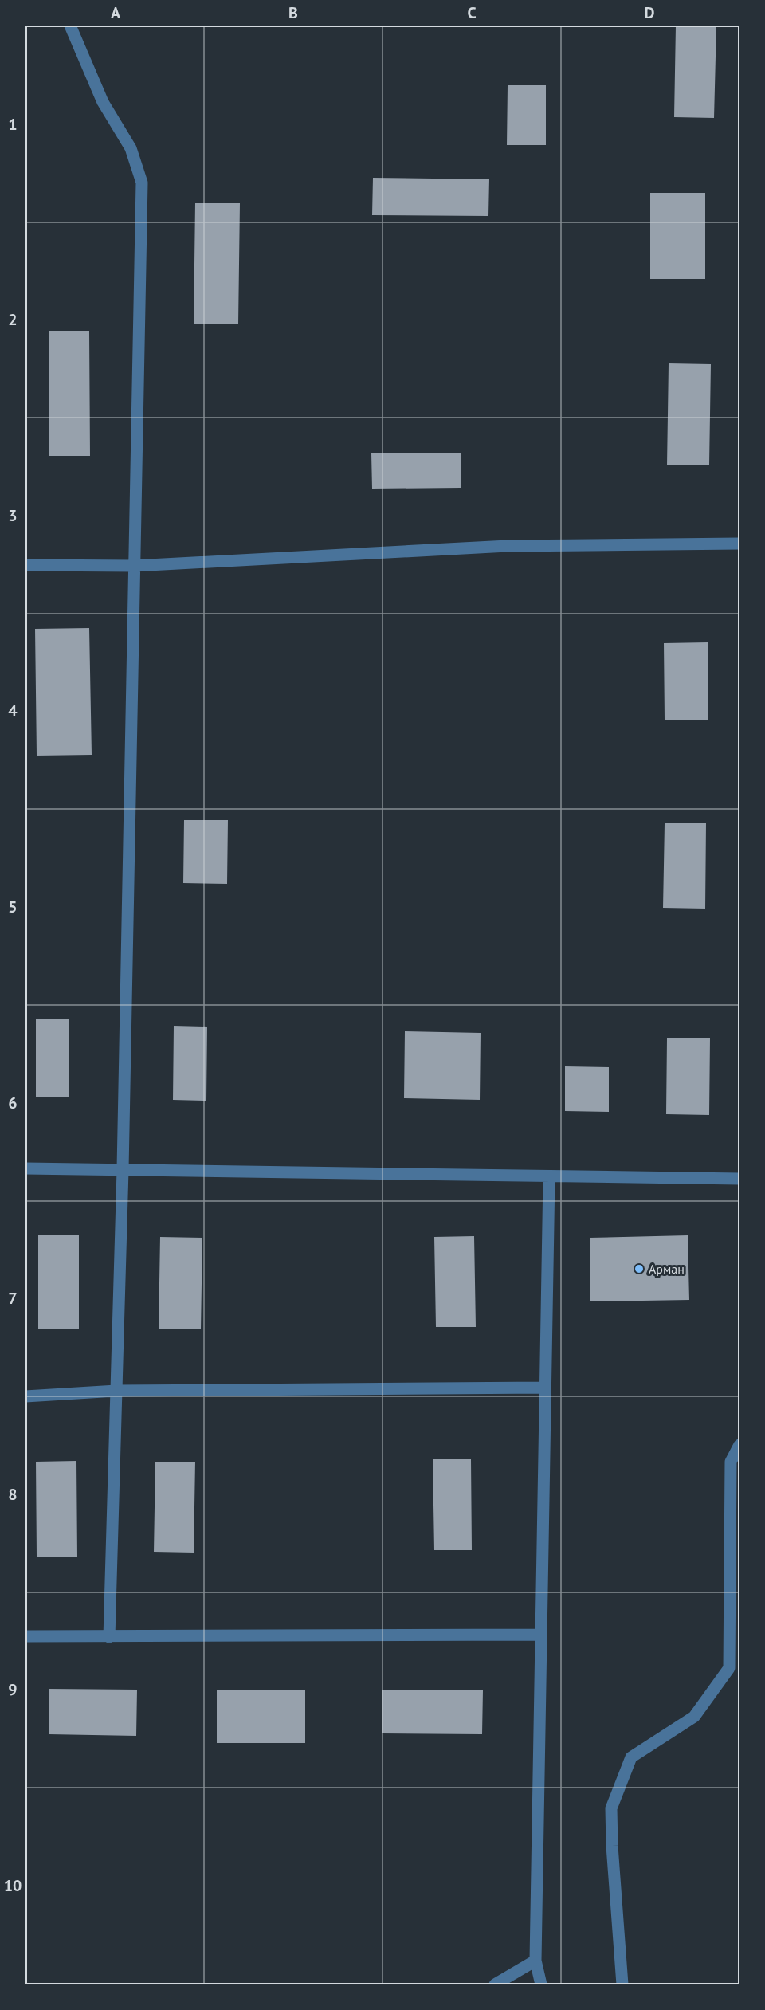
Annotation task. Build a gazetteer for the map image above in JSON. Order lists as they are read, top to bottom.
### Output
{
  "places": ["Арман"],
  "grid": {
    "columns": [
      "A",
      "B",
      "C",
      "D"
    ],
    "rows": [
      "1",
      "2",
      "3",
      "4",
      "5",
      "6",
      "7",
      "8",
      "9",
      "10"
    ]
  }
}
